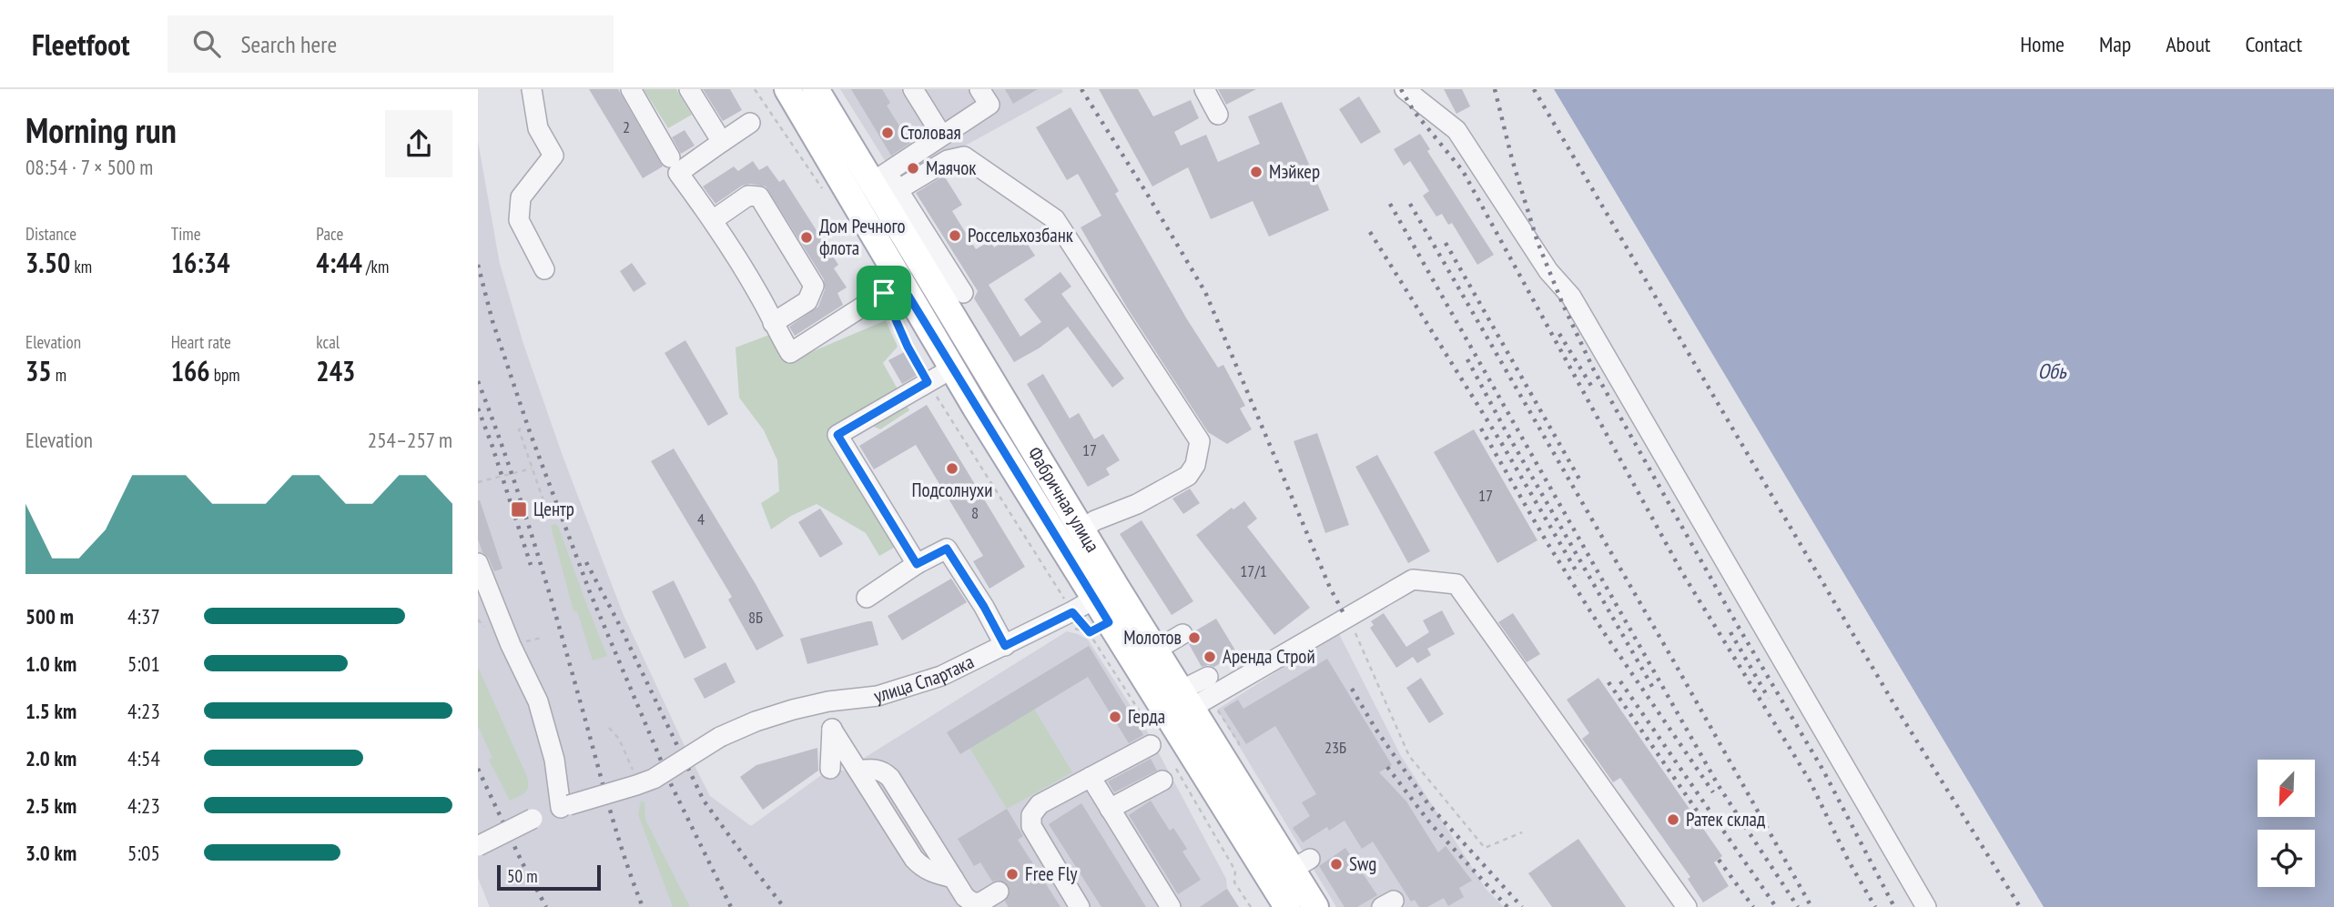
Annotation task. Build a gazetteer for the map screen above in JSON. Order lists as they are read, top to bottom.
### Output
{
  "streets": {
    "main road": ["Фабричная улица"],
    "street": ["улица Спартака"]
  },
  "crossings": [
    ["Фабричная улица", "улица Спартака"]
  ],
  "water": ["Обь"],
  "places": {
    "other": [
      "Столовая",
      "Маячок",
      "Мэйкер",
      "Россельхозбанк",
      "Дом Речного флота",
      "Подсолнухи",
      "Молотов",
      "Аренда Строй",
      "Герда",
      "Ратек склад",
      "Swg",
      "Free Fly"
    ],
    "transit": ["Центр"]
  },
  "house_numbers": [
    "2",
    "17",
    "17",
    "8",
    "4",
    "17/1",
    "8Б",
    "23Б"
  ],
  "scale_bar": "50 m",
  "north": "bottom left",
  "page": {
    "header": "Fleetfoot",
    "search": "Search here",
    "nav": [
      "Home",
      "Map",
      "About",
      "Contact"
    ],
    "heading": ["Morning run", "08:54 · 7 × 500 m"],
    "stats": [
      ["Distance", "3.50 km"],
      ["Time", "16:34"],
      ["Pace", "4:44 /km"],
      ["Elevation", "35 m"],
      ["Heart rate", "166 bpm"],
      ["kcal", "243"]
    ],
    "chart": ["Elevation", "254–257 m"],
    "list": [
      {
        "name": "500 m",
        "note": "4:37"
      },
      {
        "name": "1.0 km",
        "note": "5:01"
      },
      {
        "name": "1.5 km",
        "note": "4:23"
      },
      {
        "name": "2.0 km",
        "note": "4:54"
      },
      {
        "name": "2.5 km",
        "note": "4:23"
      },
      {
        "name": "3.0 km",
        "note": "5:05"
      }
    ],
    "scale": "50 m"
  }
}
